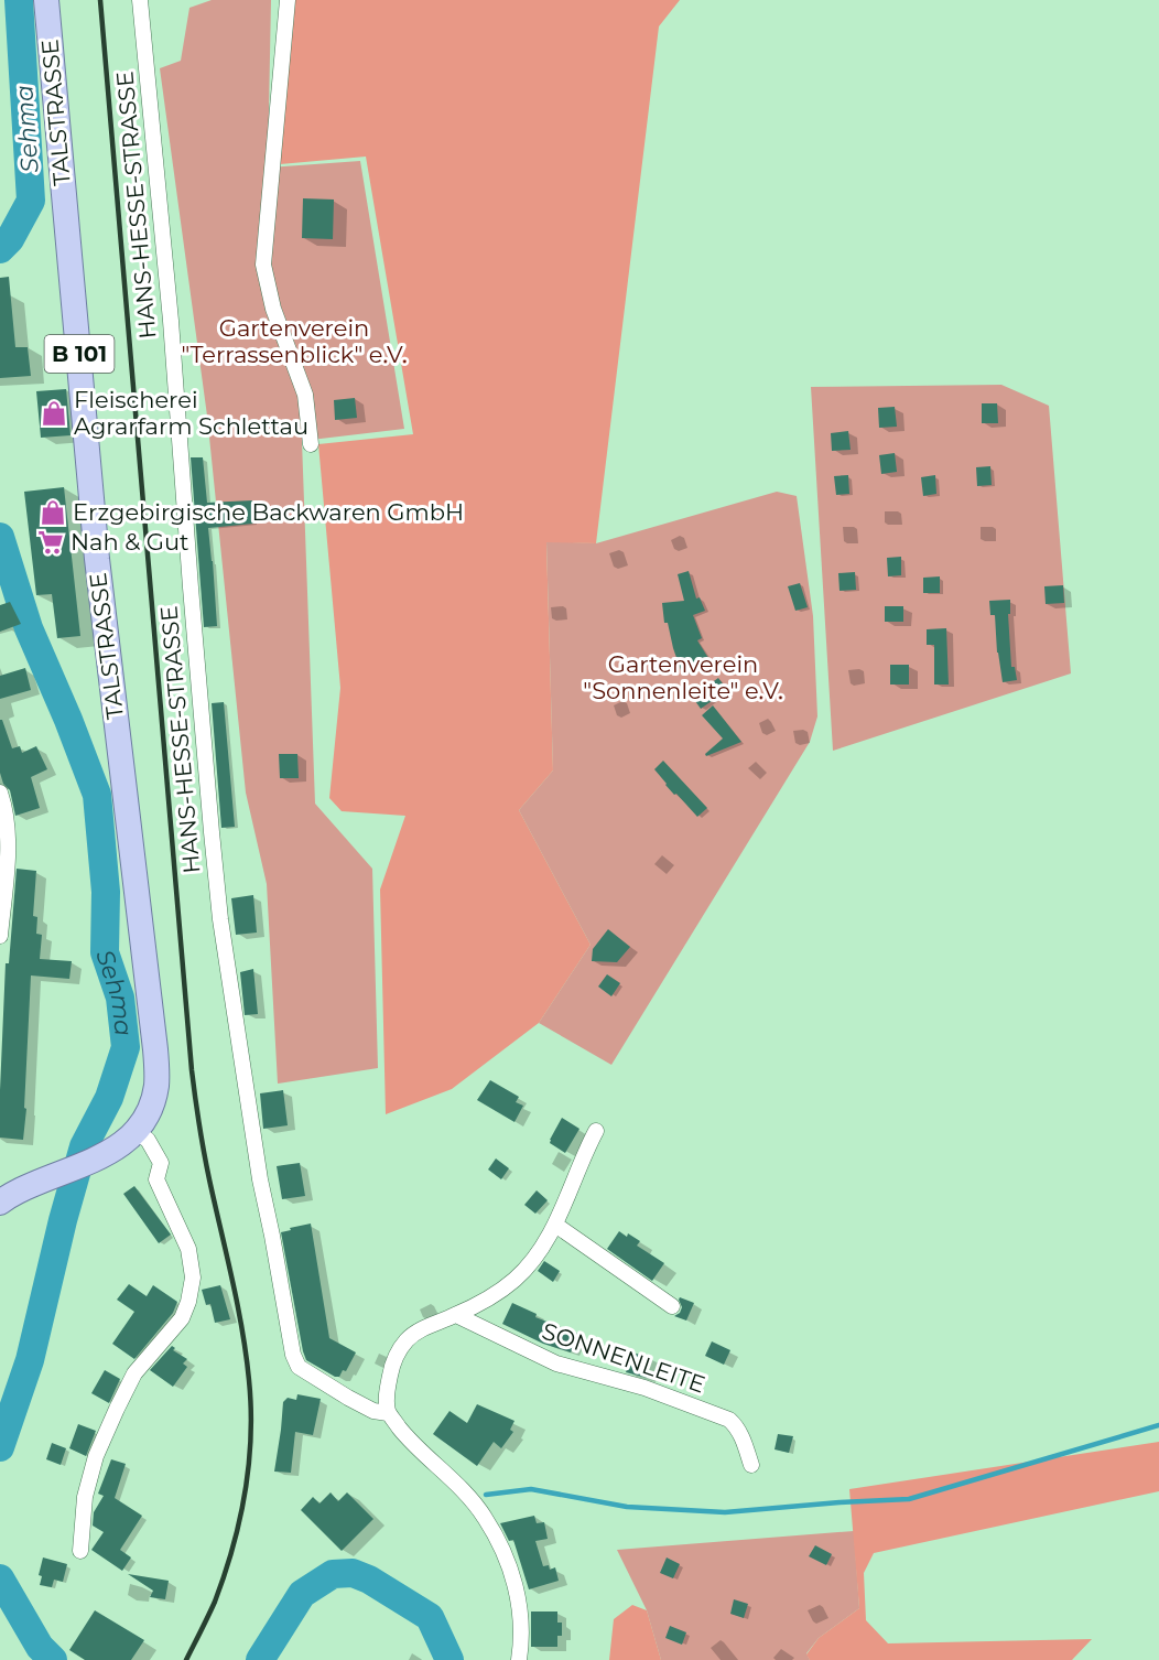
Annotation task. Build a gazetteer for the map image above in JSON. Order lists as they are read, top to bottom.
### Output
{
  "streets": {
    "main road": ["TALSTRASSE", "B 101"],
    "street": ["HANS-HESSE-STRASSE", "SONNENLEITE"]
  },
  "water": ["Sehma"],
  "parks": ["Gartenverein \"Terrassenblick\" e.V.", "Gartenverein \"Sonnenleite\" e.V."],
  "places": {
    "shop": ["Fleischerei Agrarfarm Schlettau", "Erzgebirgische Backwaren GmbH"],
    "supermarket": ["Nah & Gut"]
  }
}
